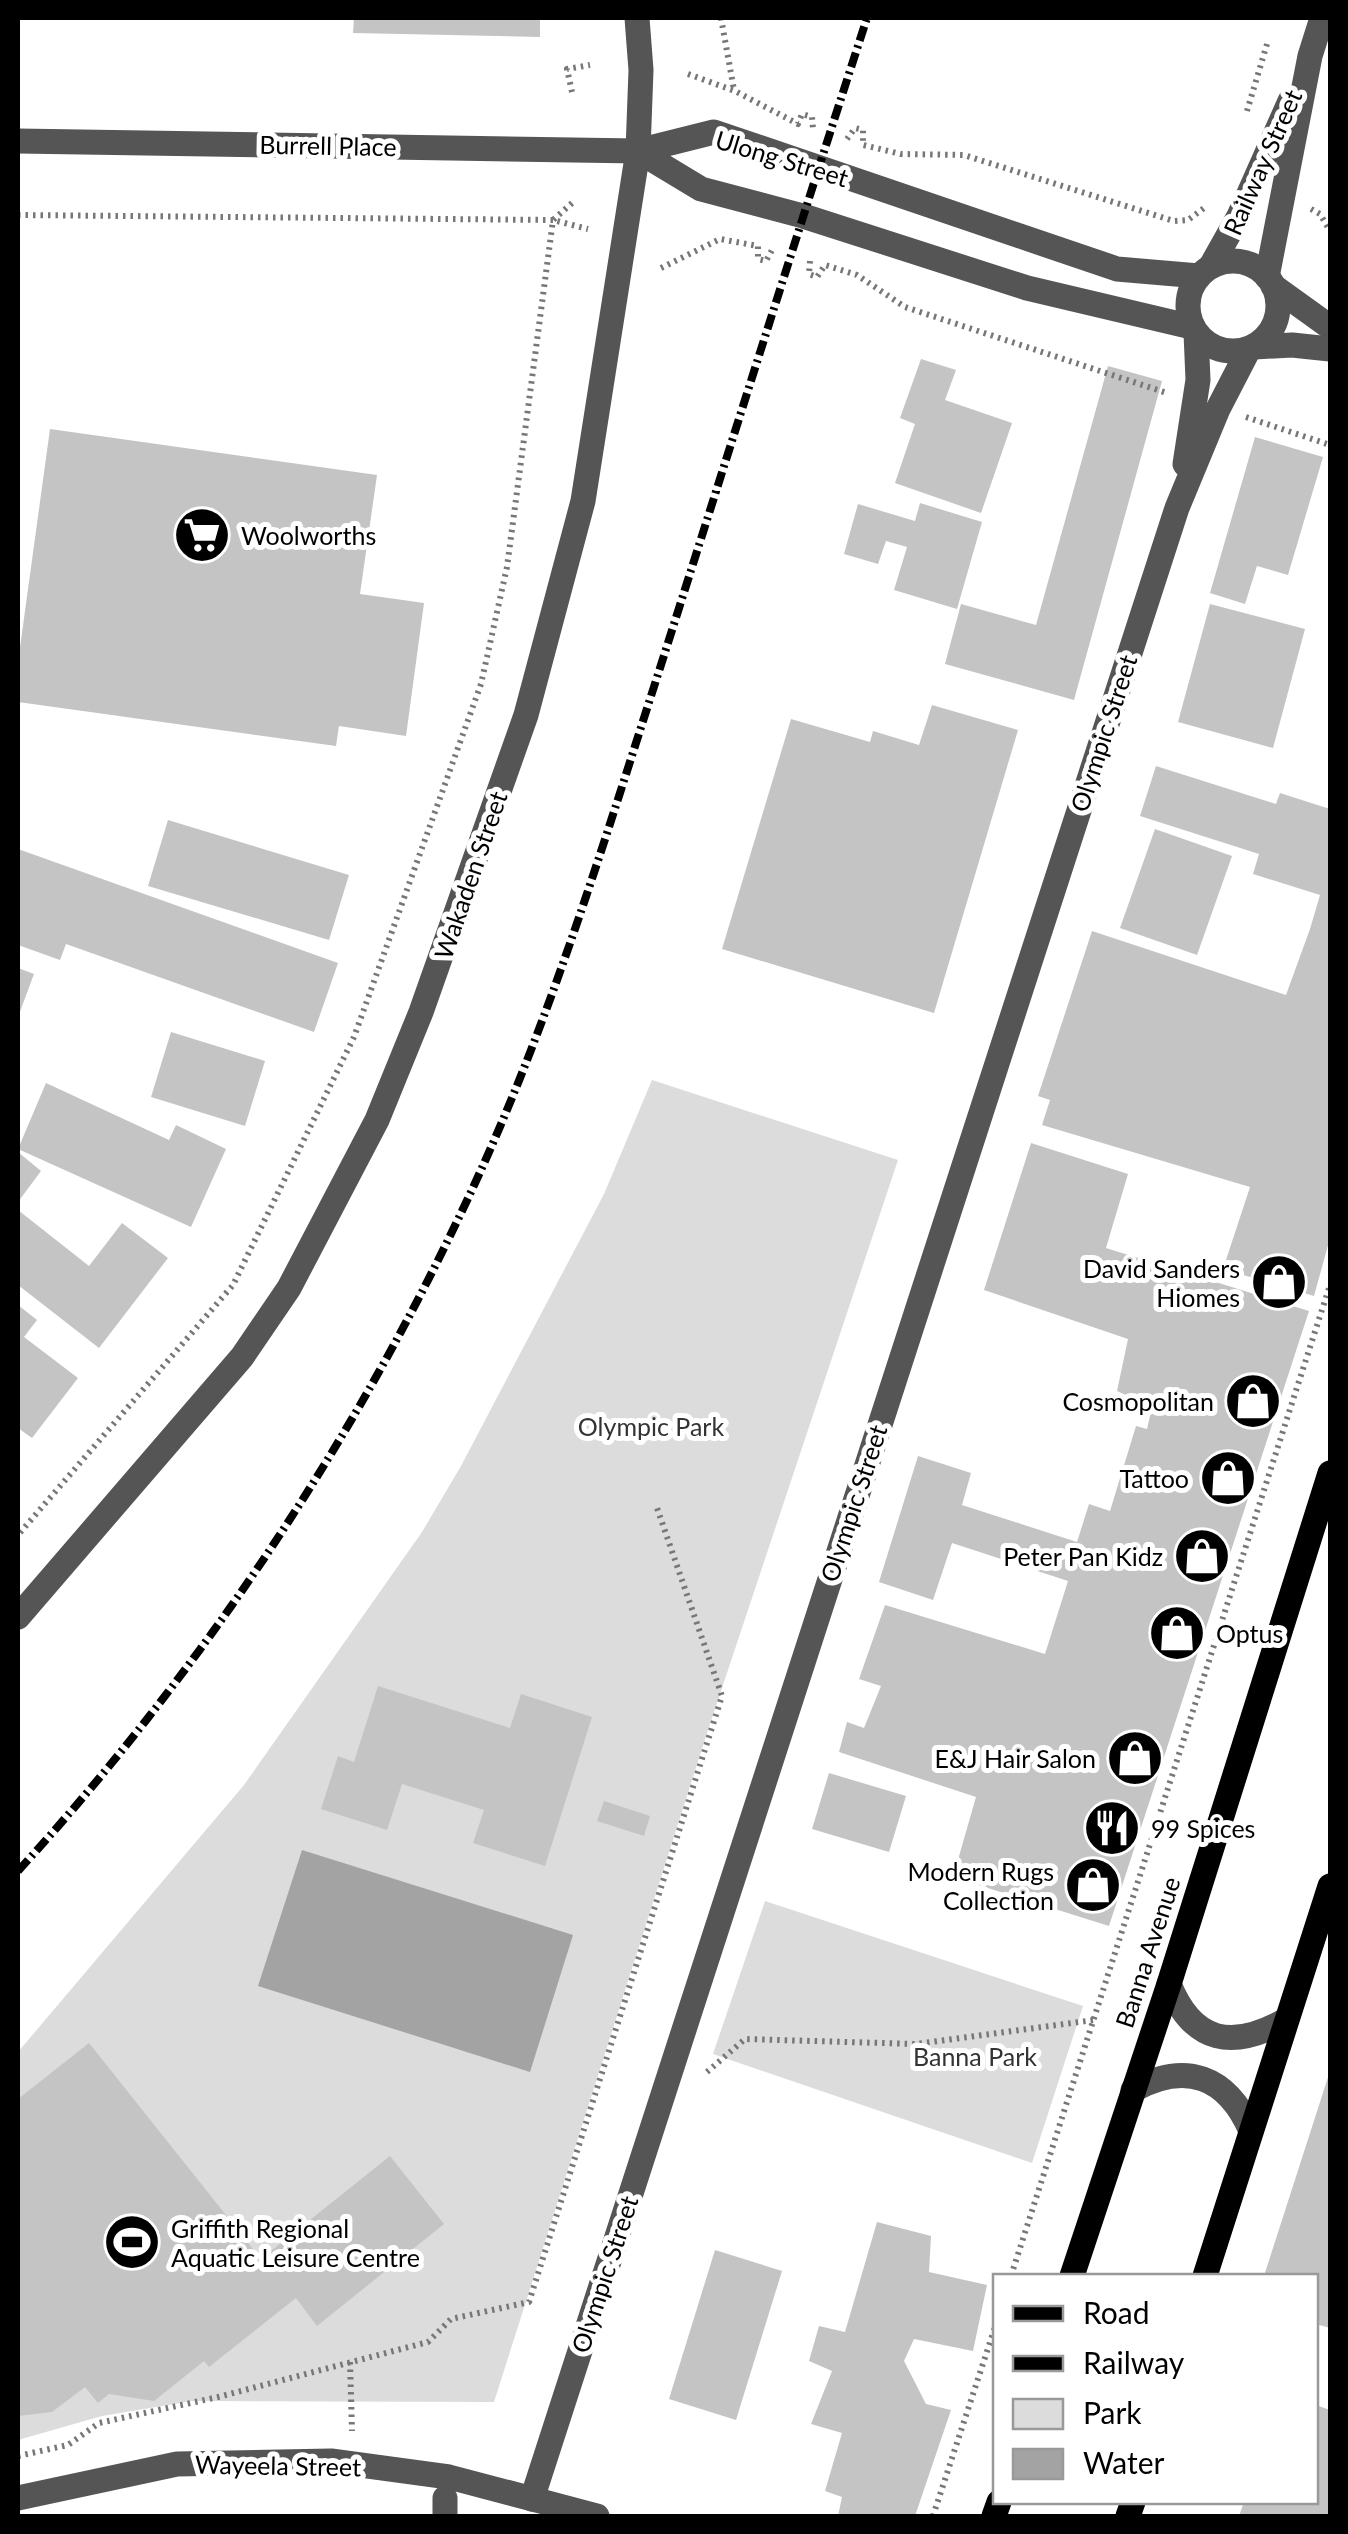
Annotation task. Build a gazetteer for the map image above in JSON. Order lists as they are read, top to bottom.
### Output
{
  "streets": {
    "main road": ["Banna Avenue"],
    "street": [
      "Burrell Place",
      "Ulong Street",
      "Railway Street",
      "Olympic Street",
      "Wakaden Street",
      "Wayeela Street"
    ]
  },
  "crossings": [
    ["Burrell Place", "Ulong Street"],
    ["Burrell Place", "Wakaden Street"],
    ["Ulong Street", "Railway Street"],
    ["Ulong Street", "Olympic Street"],
    ["Ulong Street", "Wakaden Street"],
    ["Railway Street", "Olympic Street"],
    ["Olympic Street", "Wayeela Street"]
  ],
  "parks": ["Olympic Park", "Banna Park"],
  "places": {
    "supermarket": ["Woolworths"],
    "shop": [
      "David Sanders Hiomes",
      "Cosmopolitan",
      "Tattoo",
      "Peter Pan Kidz",
      "Optus",
      "E&J Hair Salon",
      "Modern Rugs Collection"
    ],
    "restaurant": ["99 Spices"],
    "sports": ["Griffith Regional Aquatic Leisure Centre"]
  },
  "legend": [
    "Road",
    "Railway",
    "Park",
    "Water"
  ]
}
